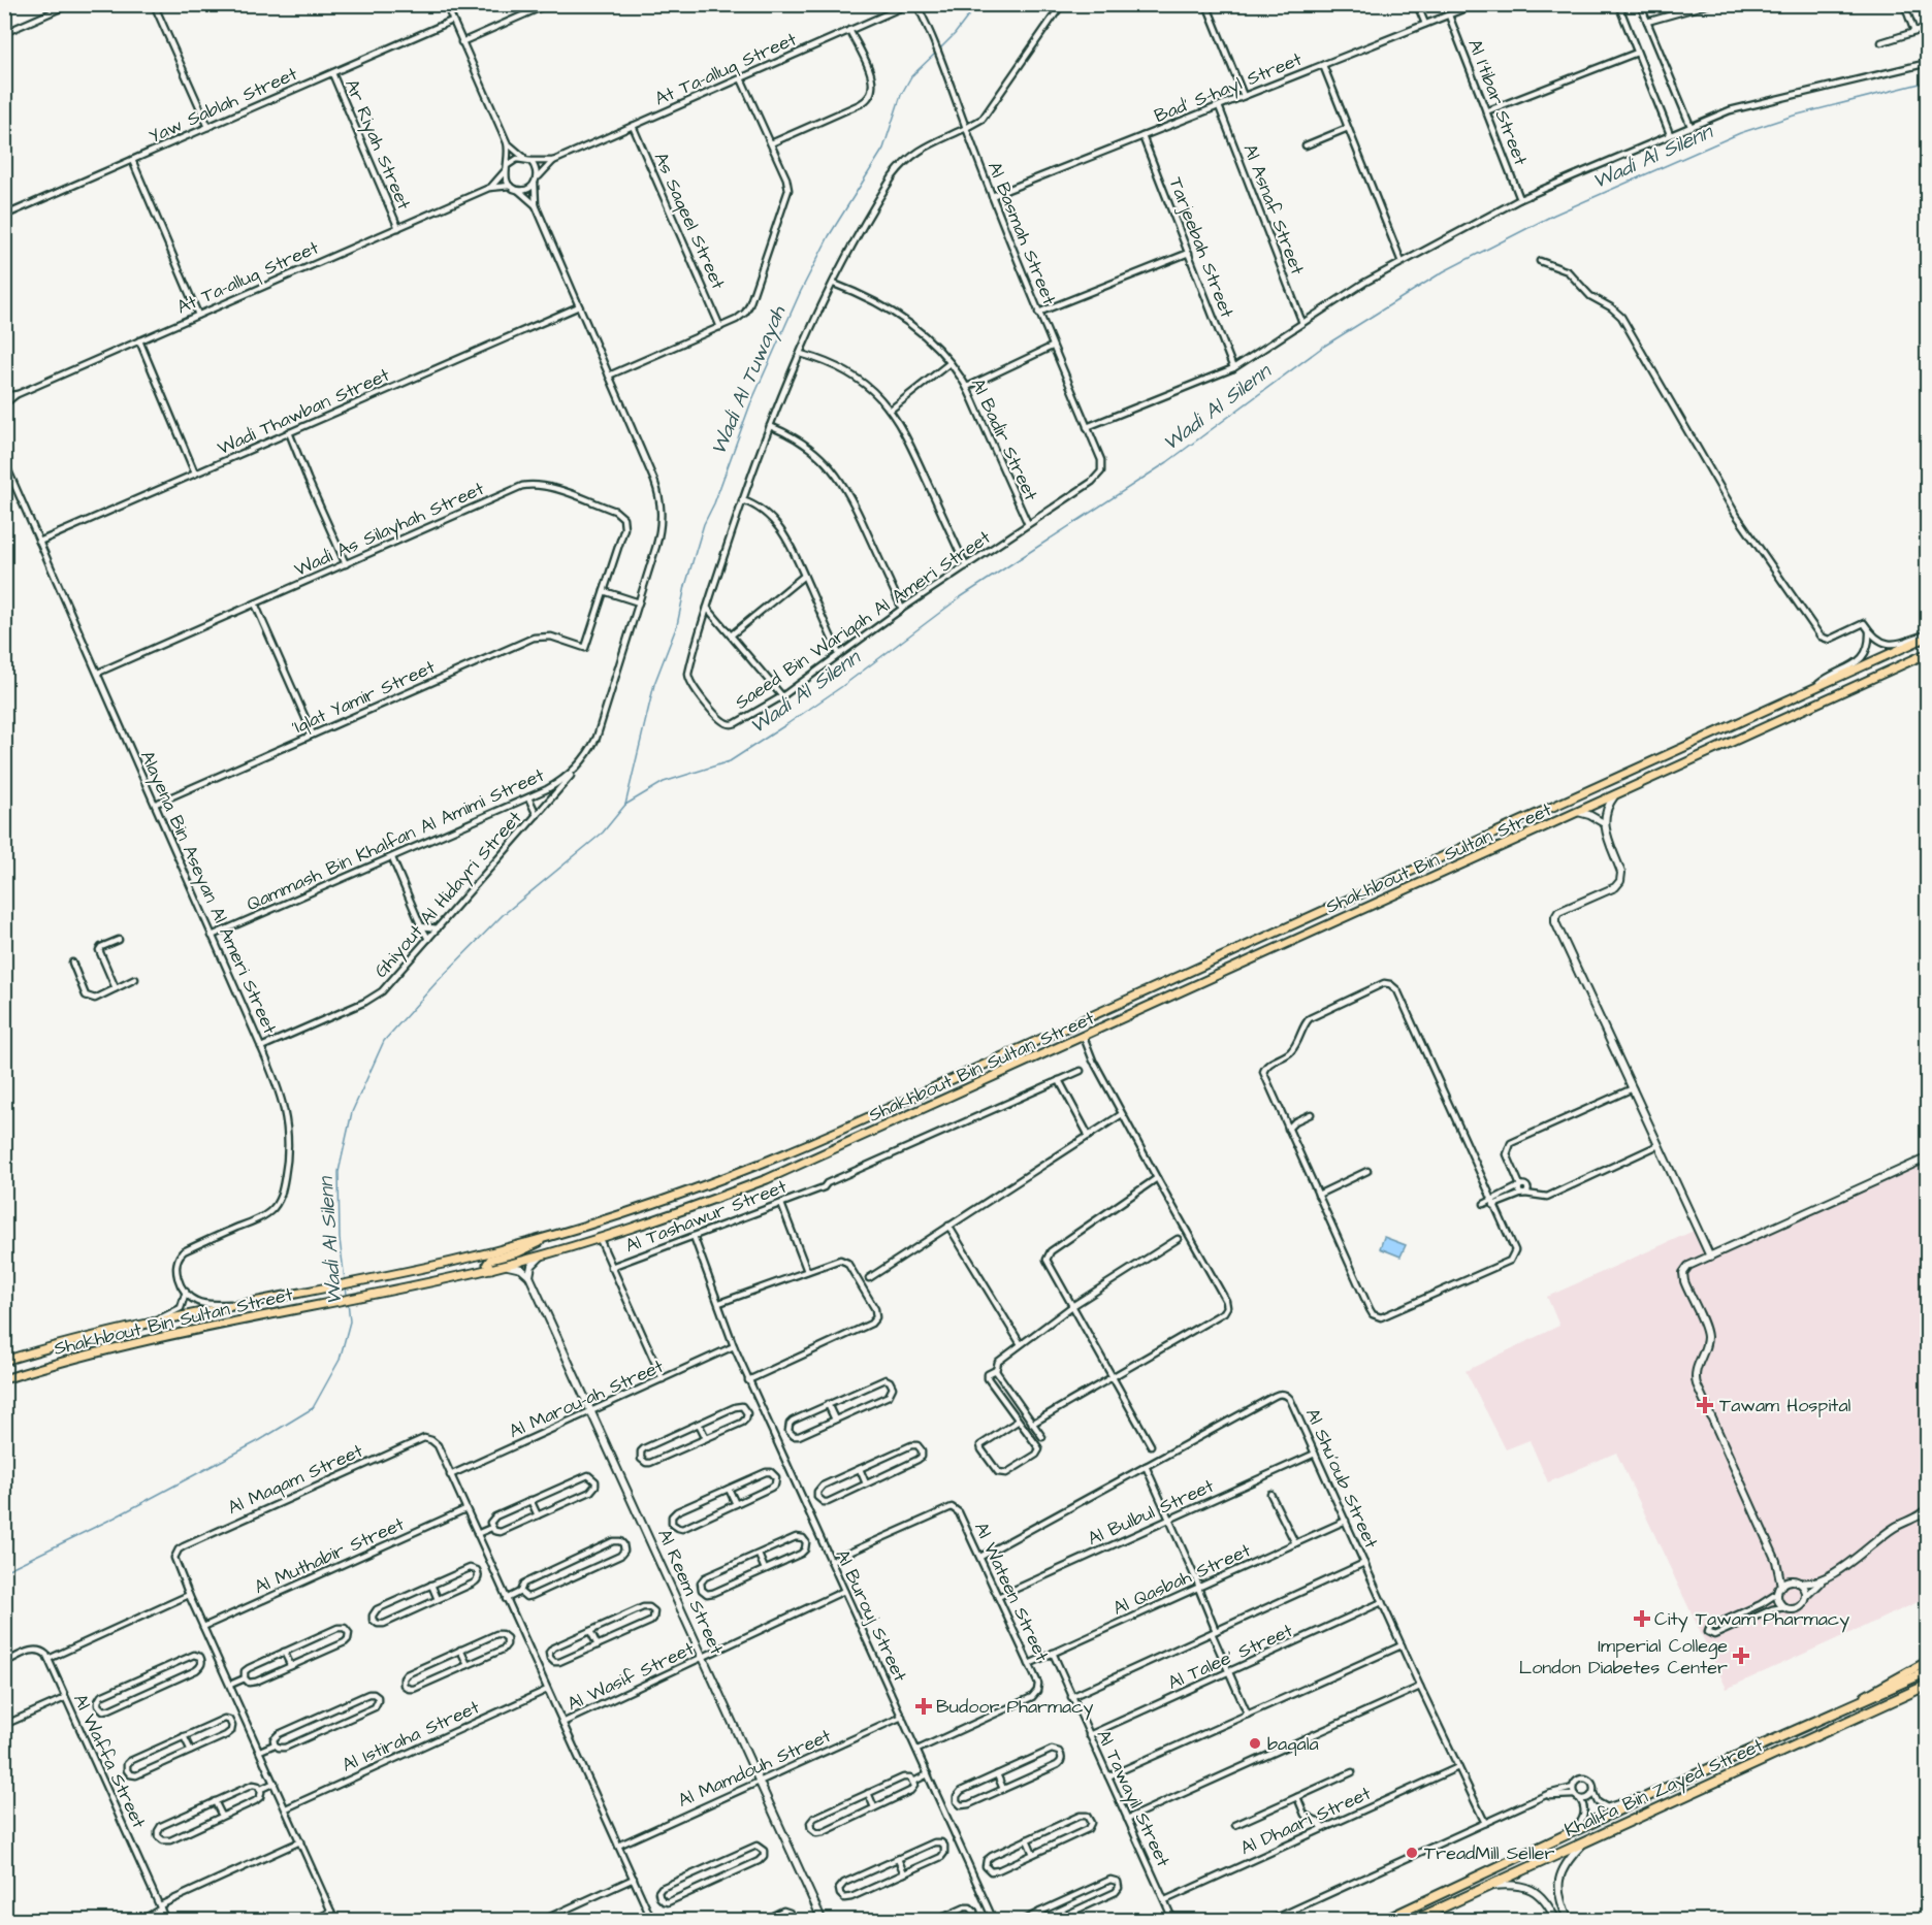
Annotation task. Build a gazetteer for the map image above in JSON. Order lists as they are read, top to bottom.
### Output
{
  "streets": {
    "highway": ["Khalifa Bin Zayed Street"],
    "main road": ["Shakhbout Bin Sultan Street"],
    "street": [
      "At Ta-alluq Street",
      "Bad' S-hayl Street",
      "Al I'tibar Street",
      "Yaw Sablah Street",
      "Ar Riyah Street",
      "Al Asnaf Street",
      "As Saqeel Street",
      "Al Basmah Street",
      "Tarjeebah Street",
      "Wadi Thawban Street",
      "Al Badir Street",
      "Wadi As Silayhah Street",
      "Saeed Bin Wariqah Al Ameri Street",
      "'Iqlat Yamir Street",
      "Qammash Bin Khalfan Al Amimi Street",
      "Alayena Bin Aseyan Al Ameri Street",
      "Ghiyout Al Hidayri Street",
      "Al Tashawur Street",
      "Al Marou-ah Street",
      "Al Shu'oub Street",
      "Al Maqam Street",
      "Al Bulbul Street",
      "Al Muthabir Street",
      "Al Qasbah Street",
      "Al Reem Street",
      "Al Wateen Street",
      "Al Burouj Street",
      "Al Talee' Street",
      "Al Wasif Street",
      "Al Istiraha Street",
      "Al Waffa Street",
      "Al Mamdouh Street",
      "Al Tawayil Street",
      "Al Dhaari Street"
    ]
  },
  "crossings": [
    ["At Ta-alluq Street", "Ar Riyah Street"],
    ["At Ta-alluq Street", "As Saqeel Street"],
    ["At Ta-alluq Street", "Qammash Bin Khalfan Al Amimi Street"],
    ["Bad' S-hayl Street", "Al I'tibar Street"],
    ["Bad' S-hayl Street", "Al Asnaf Street"],
    ["Bad' S-hayl Street", "Al Basmah Street"],
    ["Bad' S-hayl Street", "Tarjeebah Street"],
    ["Yaw Sablah Street", "Ar Riyah Street"],
    ["Al Basmah Street", "Saeed Bin Wariqah Al Ameri Street"],
    ["Wadi Thawban Street", "Qammash Bin Khalfan Al Amimi Street"],
    ["Wadi Thawban Street", "Alayena Bin Aseyan Al Ameri Street"],
    ["Al Badir Street", "Saeed Bin Wariqah Al Ameri Street"],
    ["Wadi As Silayhah Street", "'Iqlat Yamir Street"],
    ["Wadi As Silayhah Street", "Alayena Bin Aseyan Al Ameri Street"],
    ["'Iqlat Yamir Street", "Alayena Bin Aseyan Al Ameri Street"],
    ["Qammash Bin Khalfan Al Amimi Street", "Alayena Bin Aseyan Al Ameri Street"],
    ["Qammash Bin Khalfan Al Amimi Street", "Ghiyout Al Hidayri Street"],
    ["Alayena Bin Aseyan Al Ameri Street", "Ghiyout Al Hidayri Street"],
    ["Al Tashawur Street", "Al Burouj Street"],
    ["Al Marou-ah Street", "Al Maqam Street"],
    ["Al Marou-ah Street", "Al Reem Street"],
    ["Al Marou-ah Street", "Al Burouj Street"],
    ["Al Shu'oub Street", "Al Bulbul Street"],
    ["Al Shu'oub Street", "Al Qasbah Street"],
    ["Al Shu'oub Street", "Al Wateen Street"],
    ["Al Shu'oub Street", "Al Talee' Street"],
    ["Al Shu'oub Street", "Al Dhaari Street"],
    ["Al Maqam Street", "Al Muthabir Street"],
    ["Al Maqam Street", "Al Wasif Street"],
    ["Al Maqam Street", "Al Istiraha Street"],
    ["Al Maqam Street", "Al Mamdouh Street"],
    ["Al Bulbul Street", "Al Wateen Street"],
    ["Al Qasbah Street", "Al Wateen Street"],
    ["Al Qasbah Street", "Al Tawayil Street"],
    ["Al Reem Street", "Al Wasif Street"],
    ["Al Reem Street", "Al Mamdouh Street"],
    ["Al Wateen Street", "Al Burouj Street"],
    ["Al Burouj Street", "Al Wasif Street"],
    ["Al Burouj Street", "Al Mamdouh Street"],
    ["Al Talee' Street", "Al Tawayil Street"],
    ["Al Tawayil Street", "Al Dhaari Street"]
  ],
  "water": ["Wadi Al Silenn", "Wadi Al Tuwayah"],
  "places": {
    "health": [
      "Tawam Hospital",
      "City Tawam Pharmacy",
      "Imperial College London Diabetes Center",
      "Budoor Pharmacy"
    ],
    "other": ["baqala", "TreadMill Seller"]
  }
}
